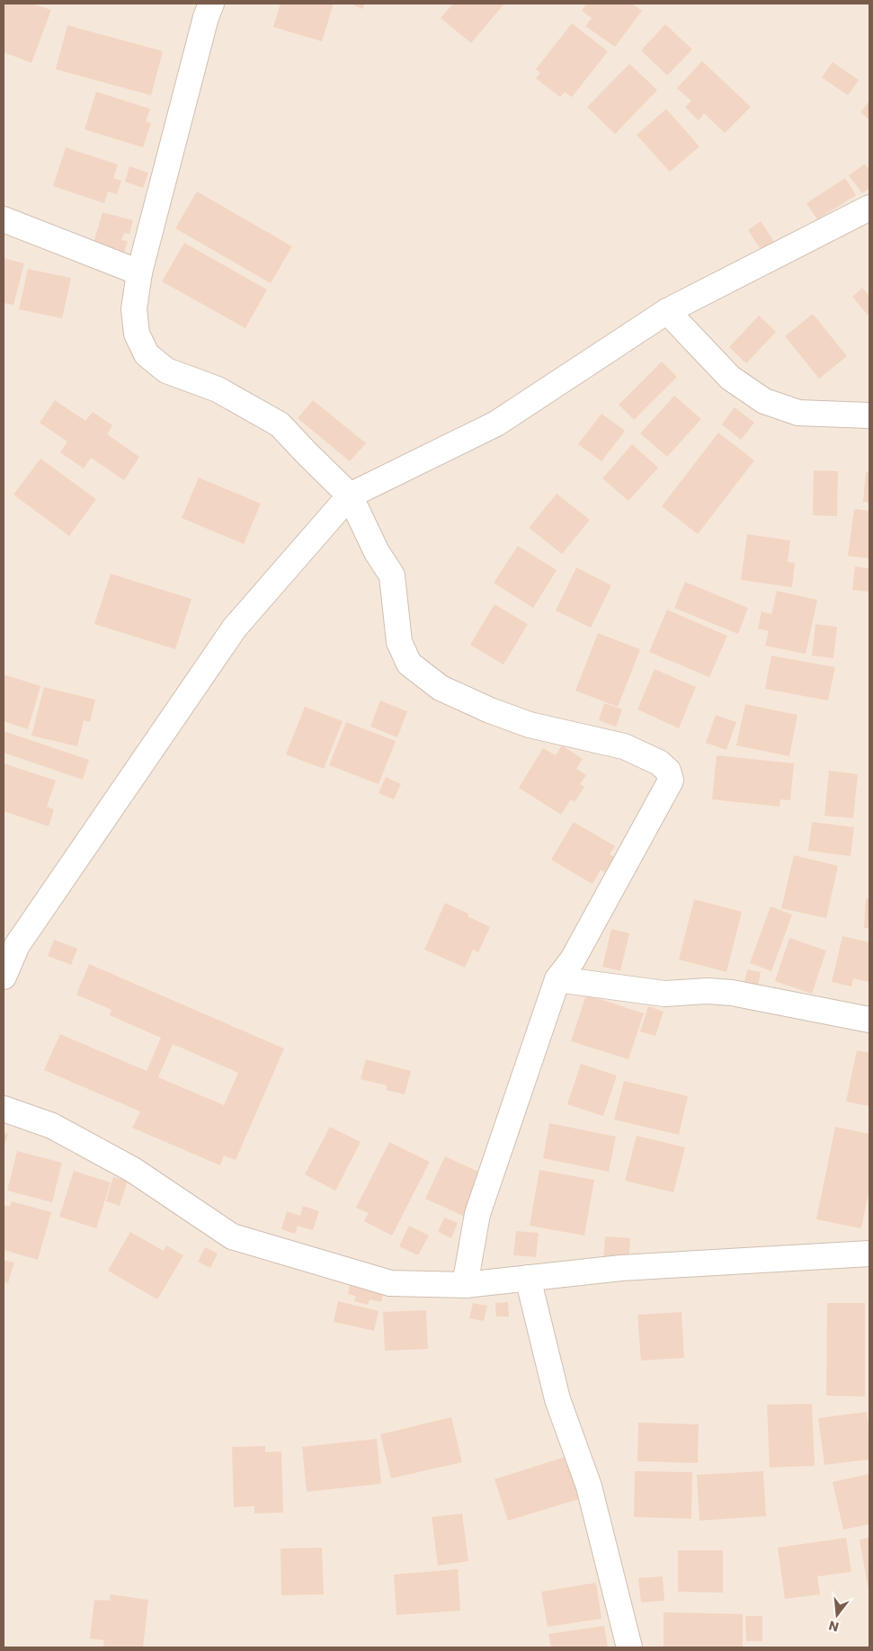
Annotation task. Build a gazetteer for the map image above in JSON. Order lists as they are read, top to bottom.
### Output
{
  "north": "bottom"
}
